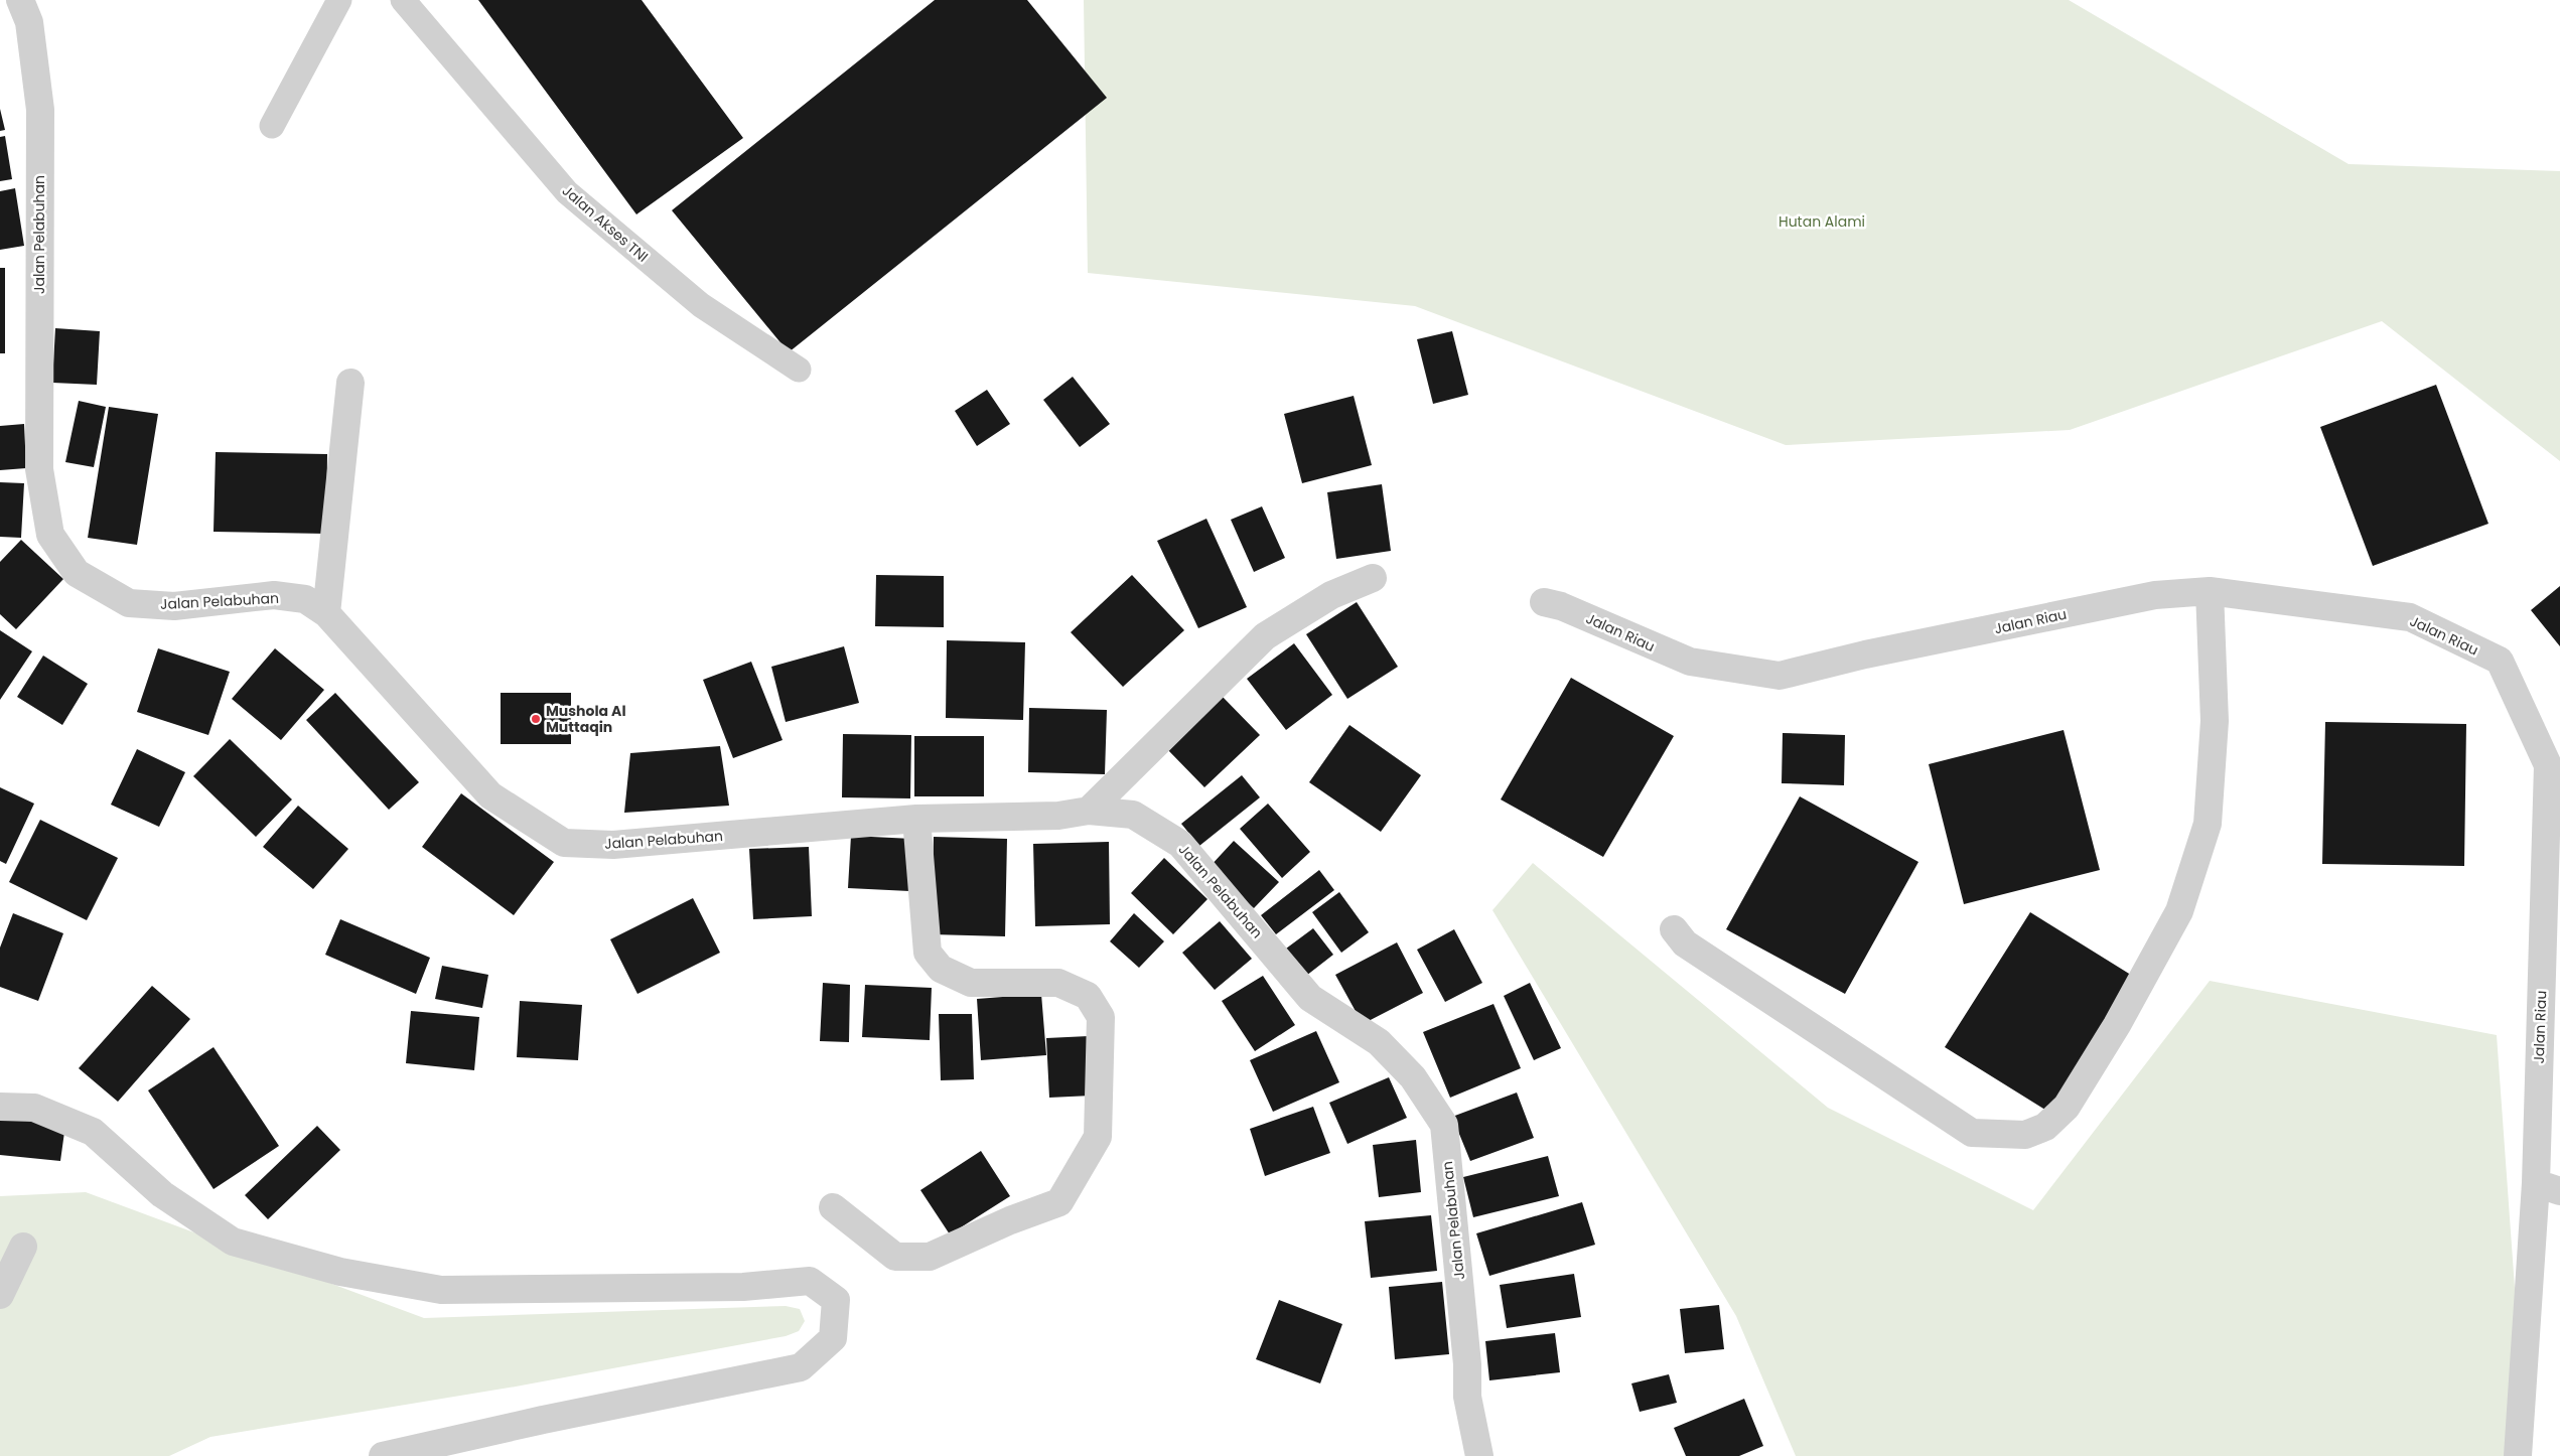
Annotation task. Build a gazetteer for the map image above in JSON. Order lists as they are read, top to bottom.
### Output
{
  "streets": {
    "street": ["Jalan Pelabuhan", "Jalan Riau"],
    "lane": ["Jalan Akses TNI"]
  },
  "parks": ["Hutan Alami"],
  "places": ["Mushola Al Muttaqin"]
}
